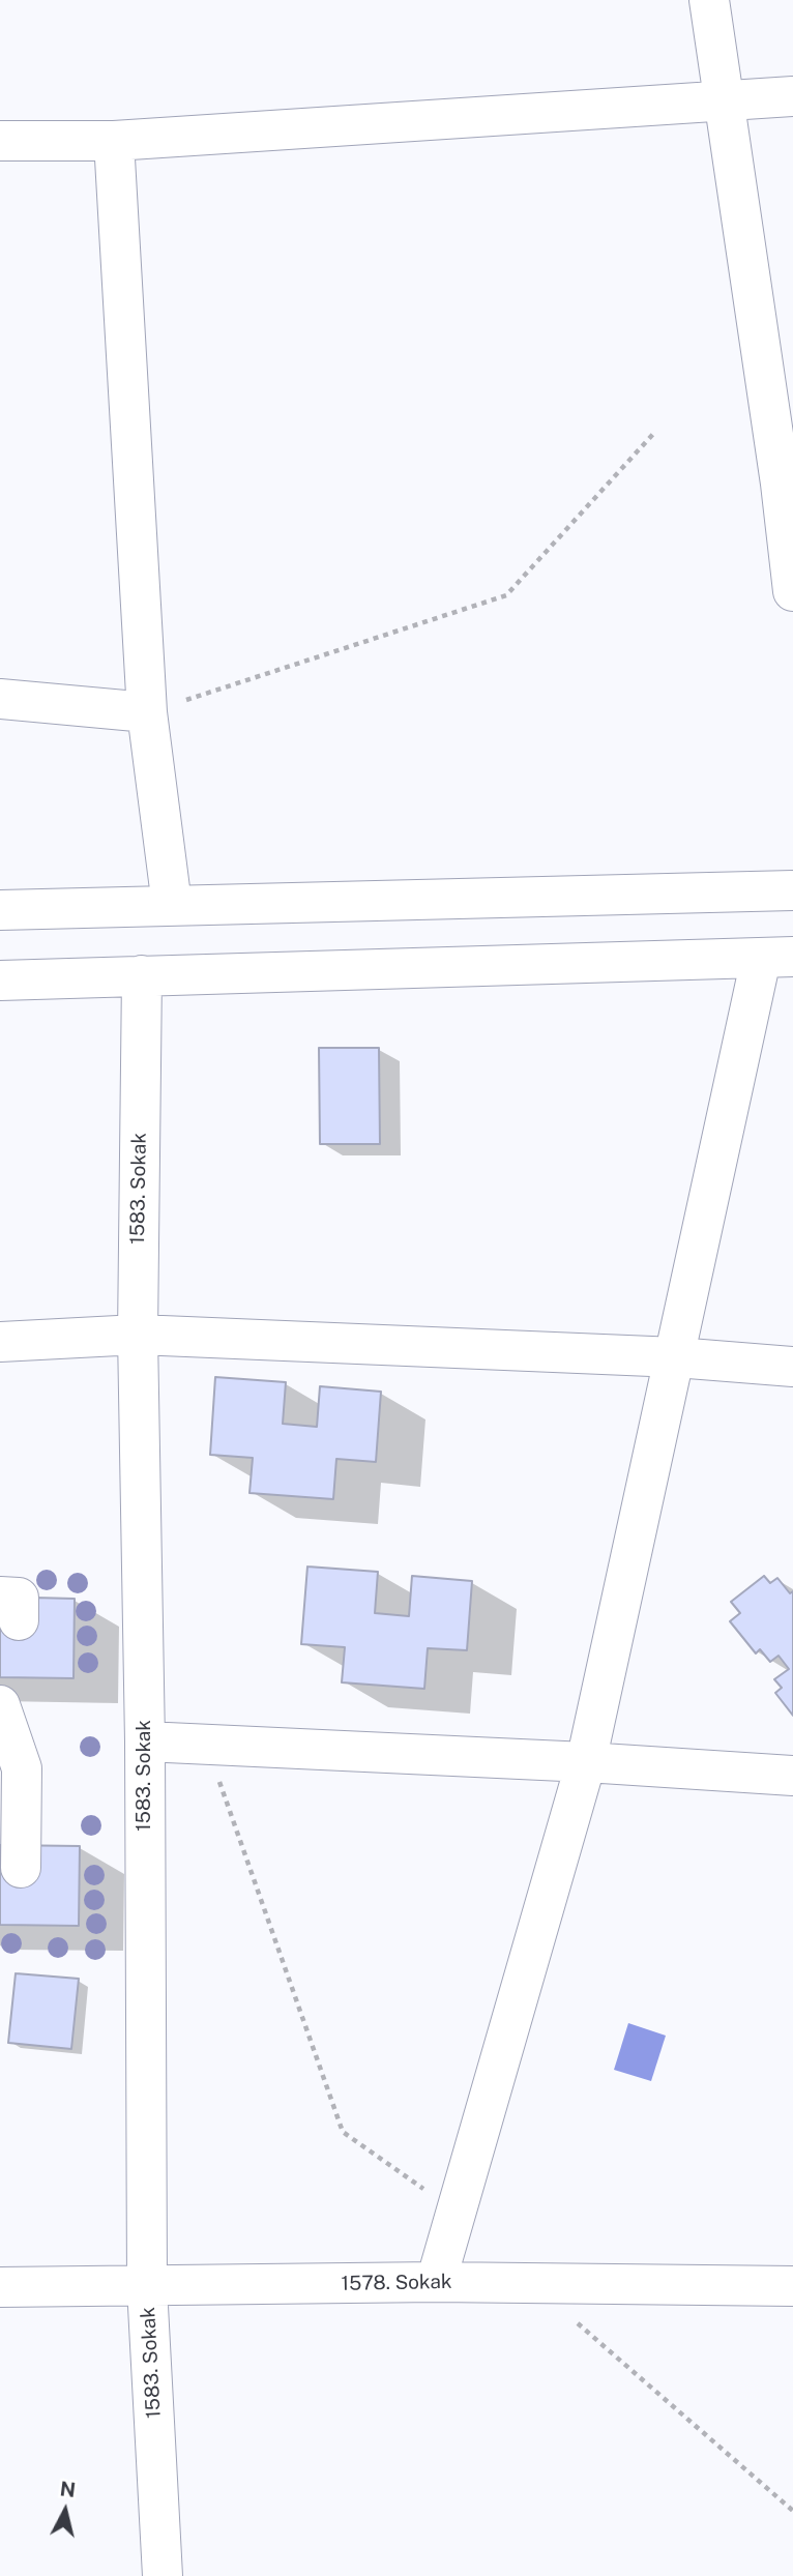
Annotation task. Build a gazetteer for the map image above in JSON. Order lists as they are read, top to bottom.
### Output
{
  "streets": {
    "street": ["1583. Sokak", "1578. Sokak"]
  },
  "crossings": [
    ["1583. Sokak", "1578. Sokak"]
  ],
  "north": "top"
}
